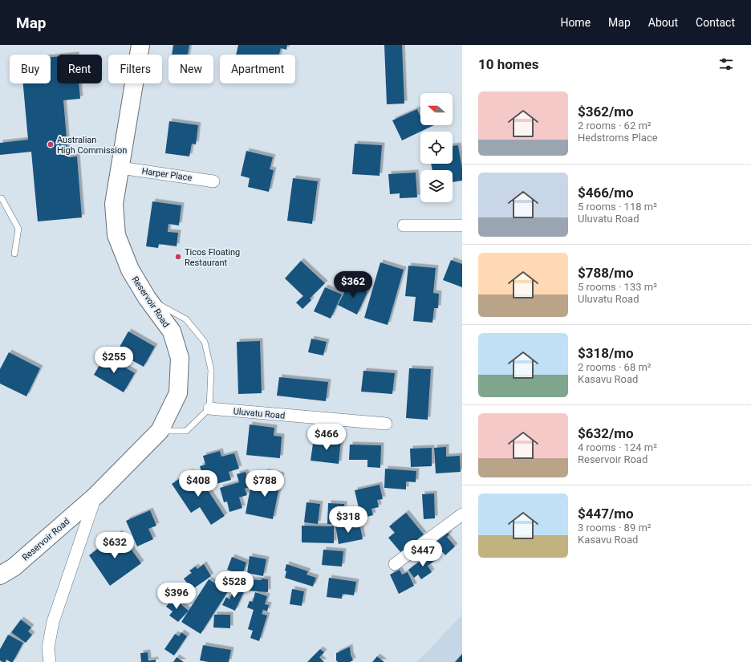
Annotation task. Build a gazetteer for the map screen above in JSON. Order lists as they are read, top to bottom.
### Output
{
  "streets": {
    "highway": ["Reservoir Road"],
    "street": ["Harper Place", "Uluvatu Road"]
  },
  "crossings": [
    ["Harper Place", "Reservoir Road"]
  ],
  "places": ["Australian High Commission", "Ticos Floating Restaurant"],
  "north": "left",
  "page": {
    "header": "Map",
    "nav": [
      "Home",
      "Map",
      "About",
      "Contact"
    ],
    "heading": "10 homes",
    "chip": [
      "Buy",
      "Rent",
      "Filters",
      "New",
      "Apartment"
    ],
    "list": [
      {
        "name": "$362/mo",
        "note": "2 rooms · 62 m² · Hedstroms Place"
      },
      {
        "name": "$466/mo",
        "note": "5 rooms · 118 m² · Uluvatu Road"
      },
      {
        "name": "$788/mo",
        "note": "5 rooms · 133 m² · Uluvatu Road"
      },
      {
        "name": "$318/mo",
        "note": "2 rooms · 68 m² · Kasavu Road"
      },
      {
        "name": "$632/mo",
        "note": "4 rooms · 124 m² · Reservoir Road"
      },
      {
        "name": "$447/mo",
        "note": "3 rooms · 89 m² · Kasavu Road"
      }
    ],
    "price": [
      "$362",
      "$255",
      "$466",
      "$408",
      "$788",
      "$318",
      "$632",
      "$447",
      "$528",
      "$396"
    ]
  }
}
